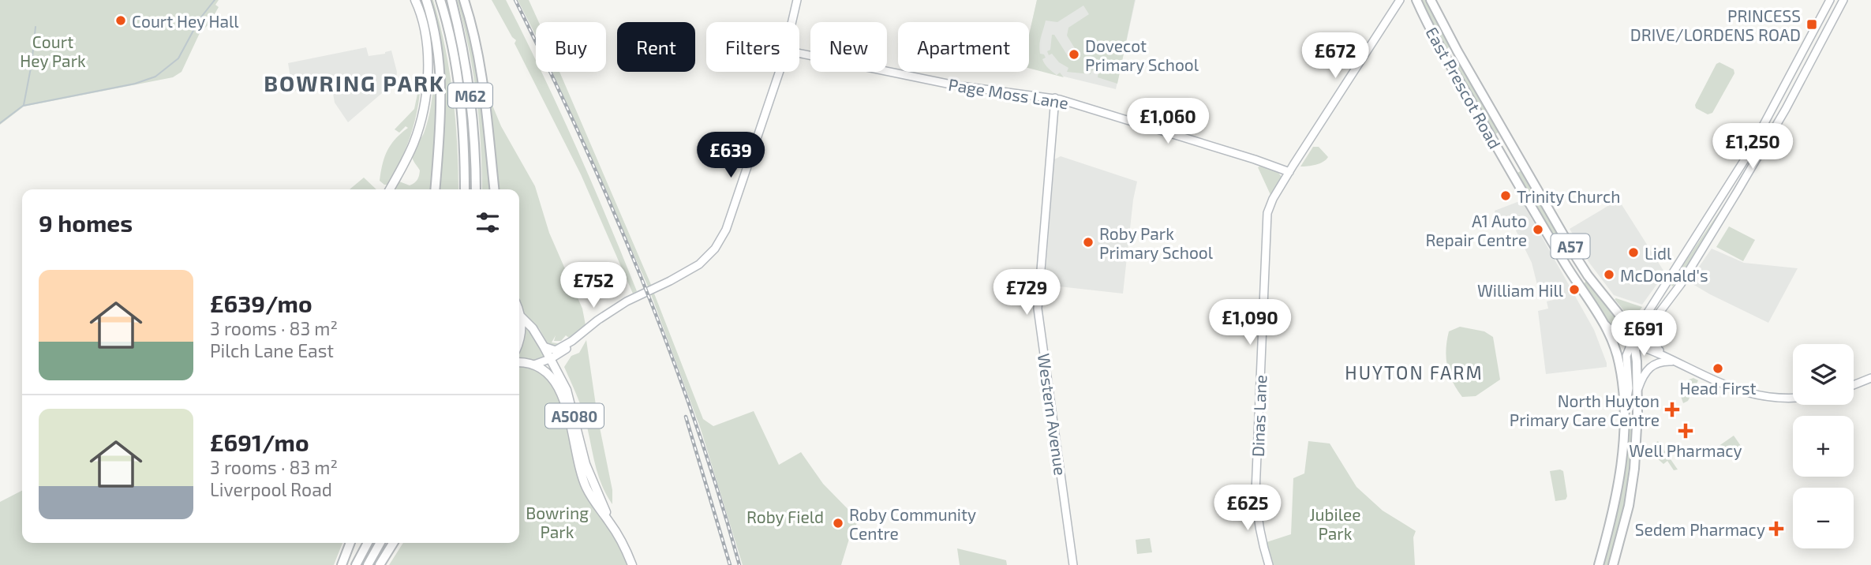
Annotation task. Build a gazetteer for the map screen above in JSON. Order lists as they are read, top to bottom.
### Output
{
  "streets": {
    "highway": ["East Prescot Road", "M62", "A57"],
    "main road": ["A5080"],
    "street": ["Page Moss Lane", "Western Avenue", "Dinas Lane"]
  },
  "crossings": [
    ["East Prescot Road", "A57"],
    ["Page Moss Lane", "Western Avenue"],
    ["Page Moss Lane", "Dinas Lane"]
  ],
  "districts": ["BOWRING PARK", "HUYTON FARM"],
  "parks": [
    "Court Hey Park",
    "Bowring Park",
    "Jubilee Park",
    "Roby Field"
  ],
  "places": {
    "other": [
      "Court Hey Hall",
      "Dovecot Primary School",
      "Trinity Church",
      "A1 Auto Repair Centre",
      "Roby Park Primary School",
      "Lidl",
      "McDonald's",
      "William Hill",
      "Head First",
      "Roby Community Centre"
    ],
    "transit": ["PRINCESS DRIVE/LORDENS ROAD"],
    "health": ["North Huyton Primary Care Centre", "Well Pharmacy", "Sedem Pharmacy"]
  },
  "page": {
    "chip": [
      "Buy",
      "Rent",
      "Filters",
      "New",
      "Apartment"
    ],
    "price": [
      "£672",
      "£1,060",
      "£1,250",
      "£639",
      "£752",
      "£729",
      "£1,090",
      "£691",
      "£625"
    ],
    "heading": "9 homes",
    "list": [
      {
        "name": "£639/mo",
        "note": "3 rooms · 83 m² · Pilch Lane East"
      },
      {
        "name": "£691/mo",
        "note": "3 rooms · 83 m² · Liverpool Road"
      }
    ],
    "map_buttons": ["+", "−"]
  }
}
